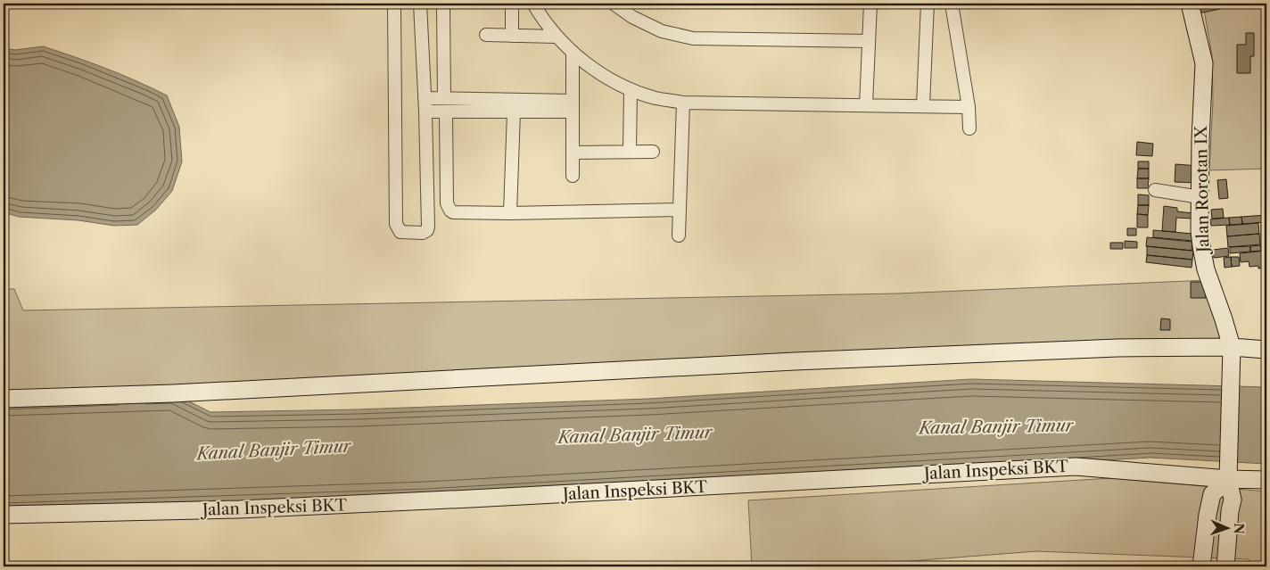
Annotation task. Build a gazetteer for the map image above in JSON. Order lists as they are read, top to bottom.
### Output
{
  "streets": {
    "street": ["Jalan Rorotan IX", "Jalan Inspeksi BKT"]
  },
  "crossings": [
    ["Jalan Rorotan IX", "Jalan Inspeksi BKT"]
  ],
  "water": ["Kanal Banjir Timur"],
  "north": "right"
}
